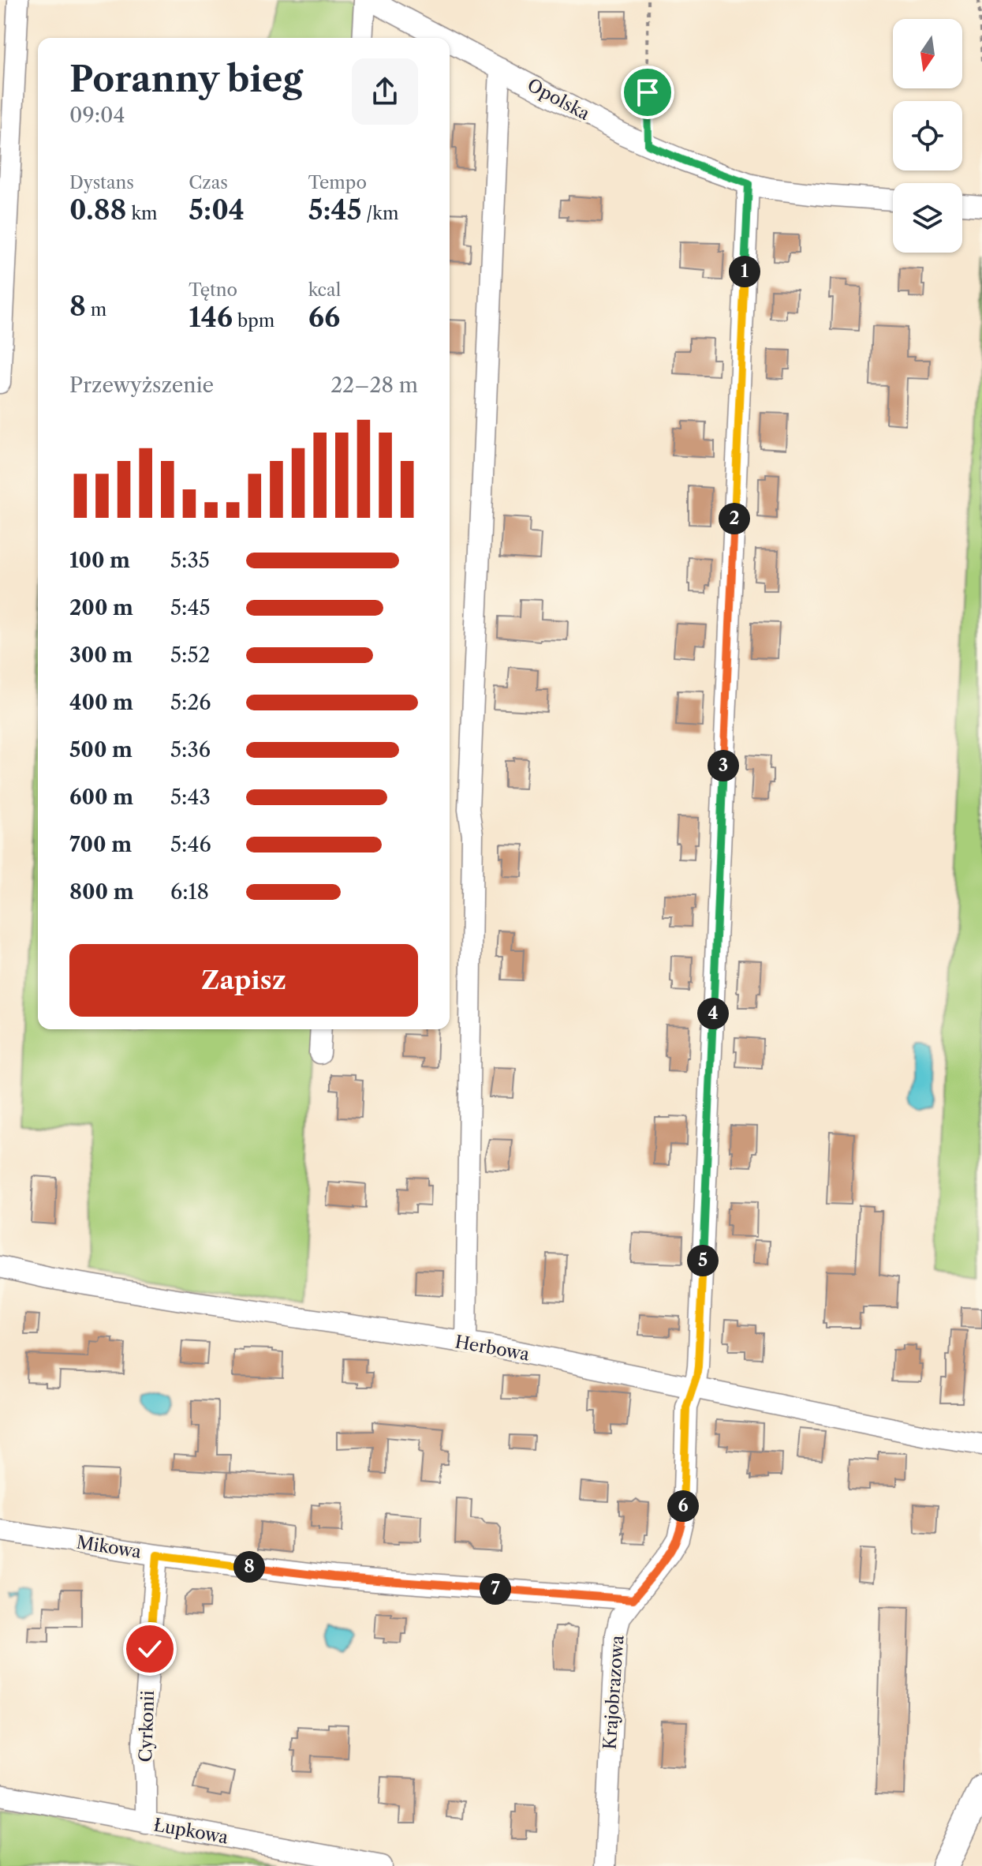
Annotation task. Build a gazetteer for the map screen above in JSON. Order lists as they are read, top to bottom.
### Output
{
  "streets": {
    "street": [
      "Opolska",
      "Herbowa",
      "Mikowa",
      "Krajobrazowa",
      "Cyrkonii",
      "Łupkowa"
    ]
  },
  "crossings": [
    ["Opolska", "Krajobrazowa"],
    ["Herbowa", "Krajobrazowa"],
    ["Mikowa", "Krajobrazowa"],
    ["Mikowa", "Cyrkonii"],
    ["Cyrkonii", "Łupkowa"]
  ],
  "north": "bottom",
  "page": {
    "heading": ["Poranny bieg", "09:04"],
    "stats": [
      ["Dystans", "0.88 km"],
      ["Czas", "5:04"],
      ["Tempo", "5:45 /km"],
      ["8 m"],
      ["Tętno", "146 bpm"],
      ["kcal", "66"]
    ],
    "pins": [
      "1",
      "2",
      "3",
      "4",
      "5",
      "6",
      "8",
      "7"
    ],
    "chart": ["Przewyższenie", "22–28 m"],
    "list": [
      {
        "name": "100 m",
        "note": "5:35"
      },
      {
        "name": "200 m",
        "note": "5:45"
      },
      {
        "name": "300 m",
        "note": "5:52"
      },
      {
        "name": "400 m",
        "note": "5:26"
      },
      {
        "name": "500 m",
        "note": "5:36"
      },
      {
        "name": "600 m",
        "note": "5:43"
      },
      {
        "name": "700 m",
        "note": "5:46"
      },
      {
        "name": "800 m",
        "note": "6:18"
      }
    ],
    "buttons": "Zapisz"
  }
}
